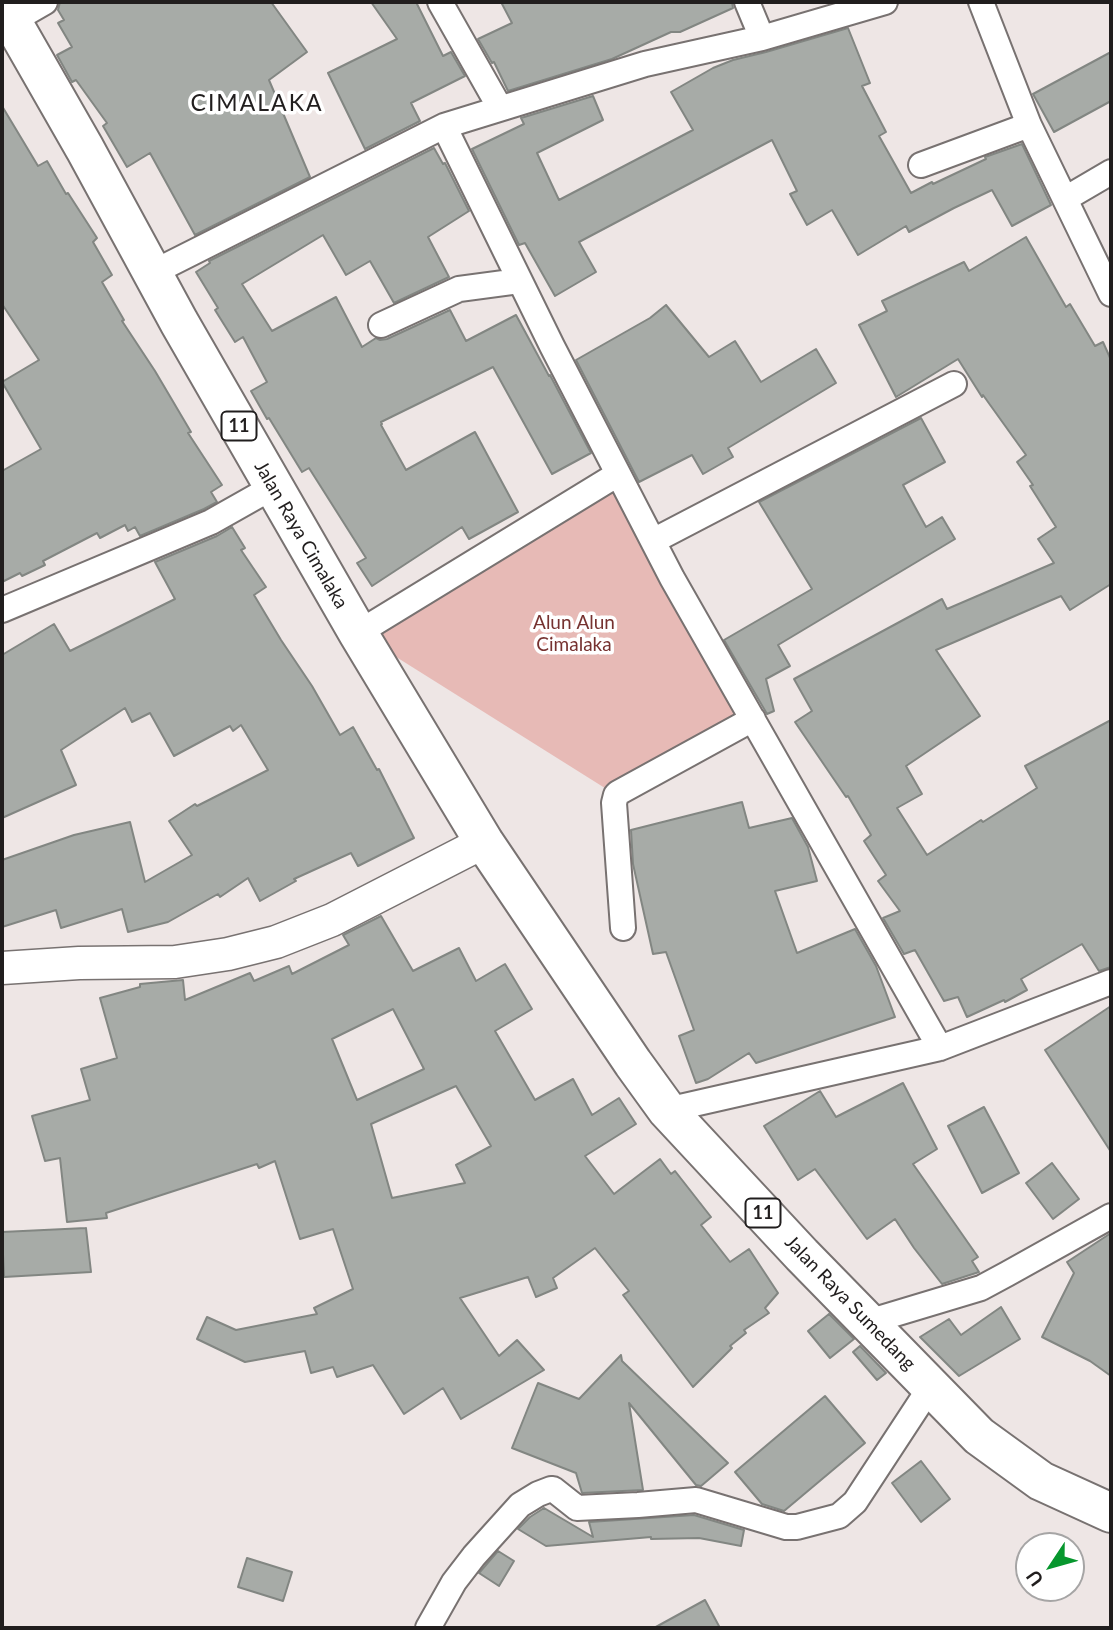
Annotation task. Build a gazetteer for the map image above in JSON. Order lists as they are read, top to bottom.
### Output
{
  "streets": {
    "highway": ["11", "Jalan Raya Cimalaka", "Jalan Raya Sumedang"]
  },
  "crossings": [
    ["Jalan Raya Cimalaka", "Jalan Raya Sumedang"]
  ],
  "districts": ["CIMALAKA"],
  "parks": ["Alun Alun Cimalaka"],
  "north": "bottom left"
}
